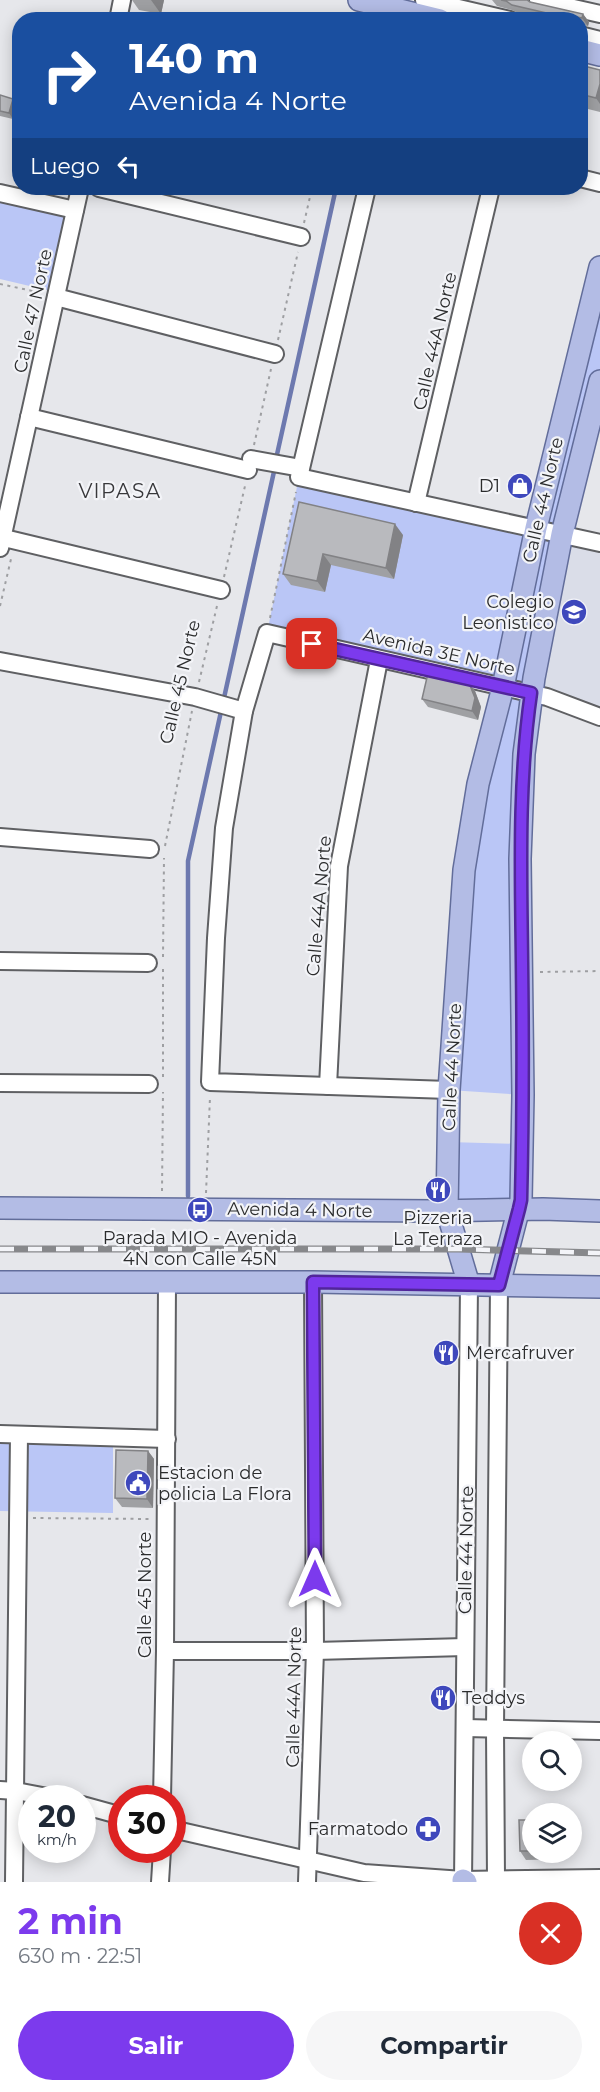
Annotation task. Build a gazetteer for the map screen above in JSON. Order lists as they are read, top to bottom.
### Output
{
  "streets": {
    "main road": ["Calle 44 Norte", "Avenida 4 Norte"],
    "street": [
      "Calle 47 Norte",
      "Calle 44A Norte",
      "Avenida 3E Norte",
      "Calle 45 Norte"
    ]
  },
  "crossings": [
    ["Calle 44A Norte", "Avenida 3E Norte"],
    ["Calle 44 Norte", "Avenida 3E Norte"],
    ["Calle 44 Norte", "Avenida 4 Norte"]
  ],
  "districts": ["VIPASA"],
  "places": {
    "shop": ["D1"],
    "school or university": ["Colegio Leonistico"],
    "restaurant": ["Pizzeria La Terraza", "Mercafruver", "Teddys"],
    "bus stop": ["Parada MIO - Avenida 4N con Calle 45N"],
    "public building": ["Estacion de policia La Flora"],
    "pharmacy": ["Farmatodo"]
  },
  "page": {
    "turn": ["140 m", "Avenida 4 Norte"],
    "then": "Luego",
    "speed": "20 km/h",
    "limit": "30",
    "heading": ["2 min", "630 m · 22:51"],
    "buttons": ["Salir", "Compartir"]
  }
}
